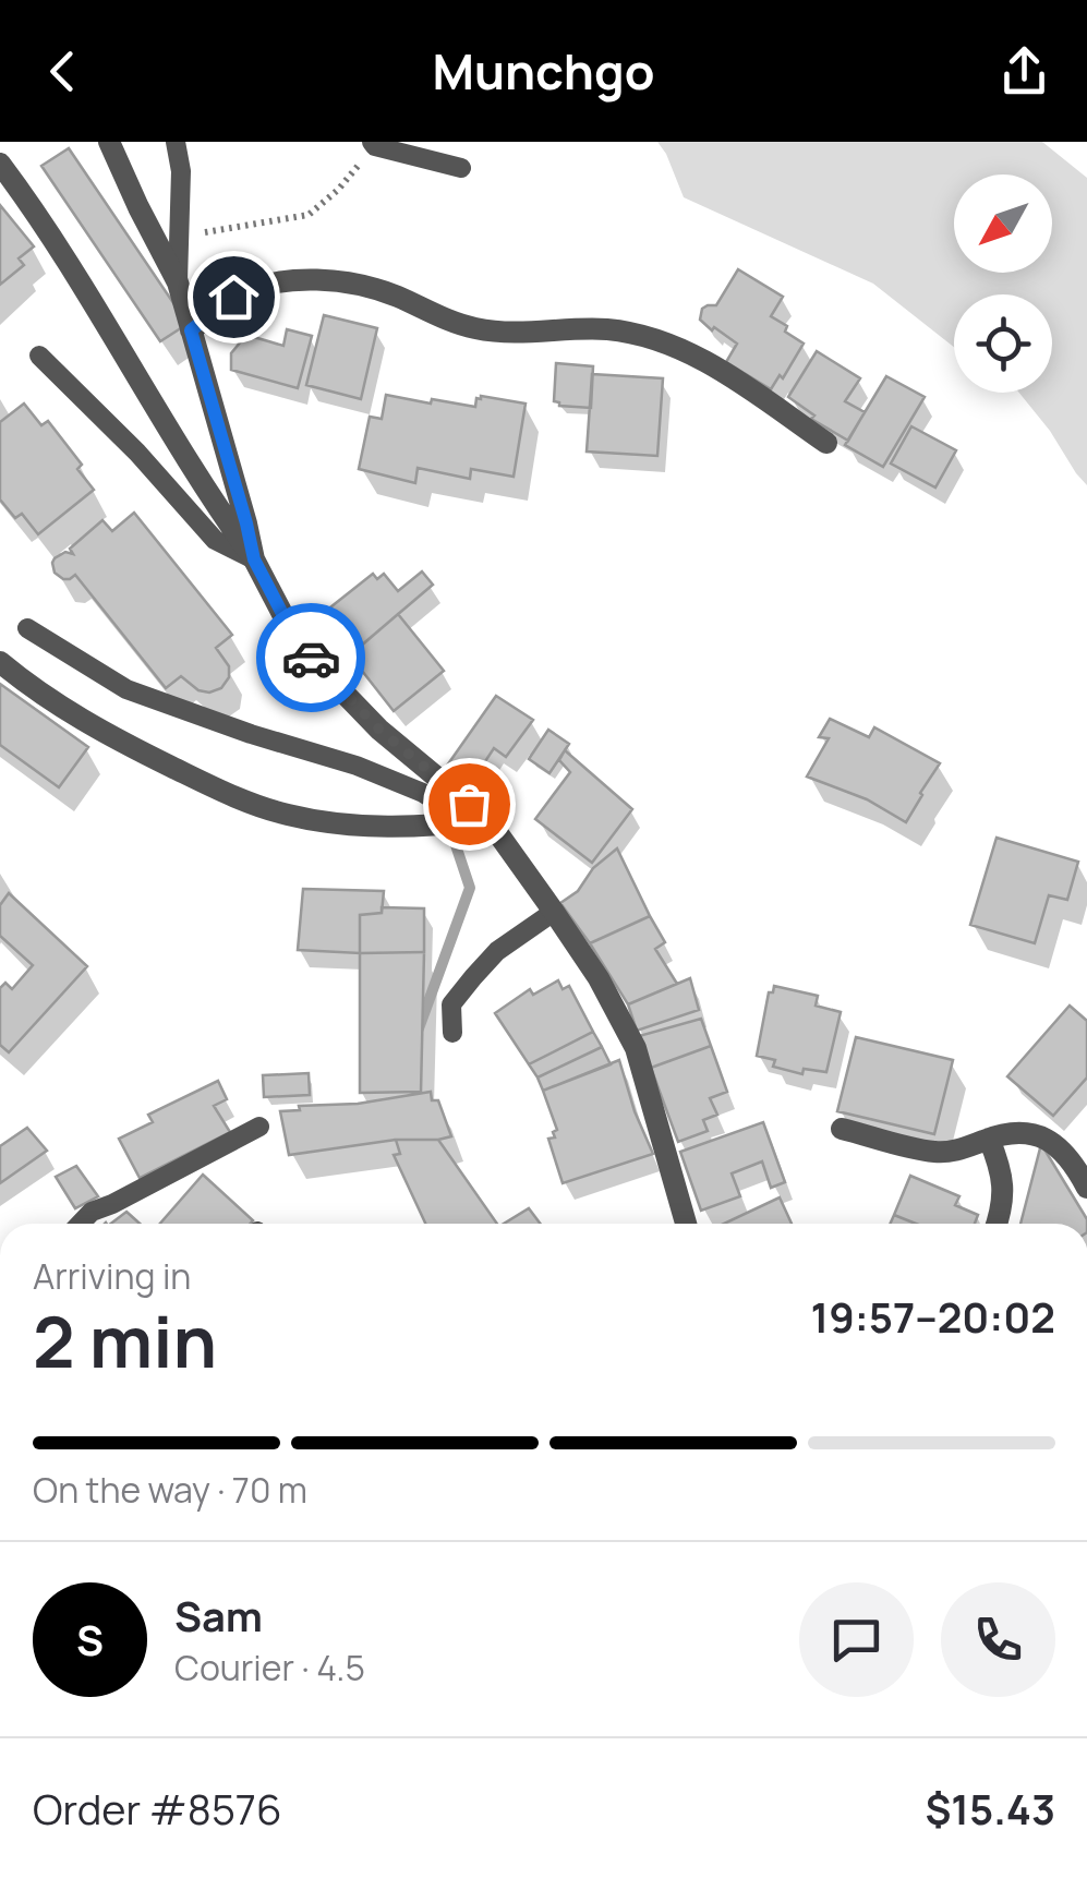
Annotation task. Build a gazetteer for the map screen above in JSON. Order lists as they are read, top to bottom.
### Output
{
  "north": "bottom left",
  "page": {
    "header": "Munchgo",
    "heading": ["2 min", "Arriving in", "19:57–20:02"],
    "panel": [
      "Sam",
      "Courier · 4.5",
      "Order #8576",
      "$15.43"
    ],
    "bar": "On the way · 70 m",
    "round": "S"
  }
}
